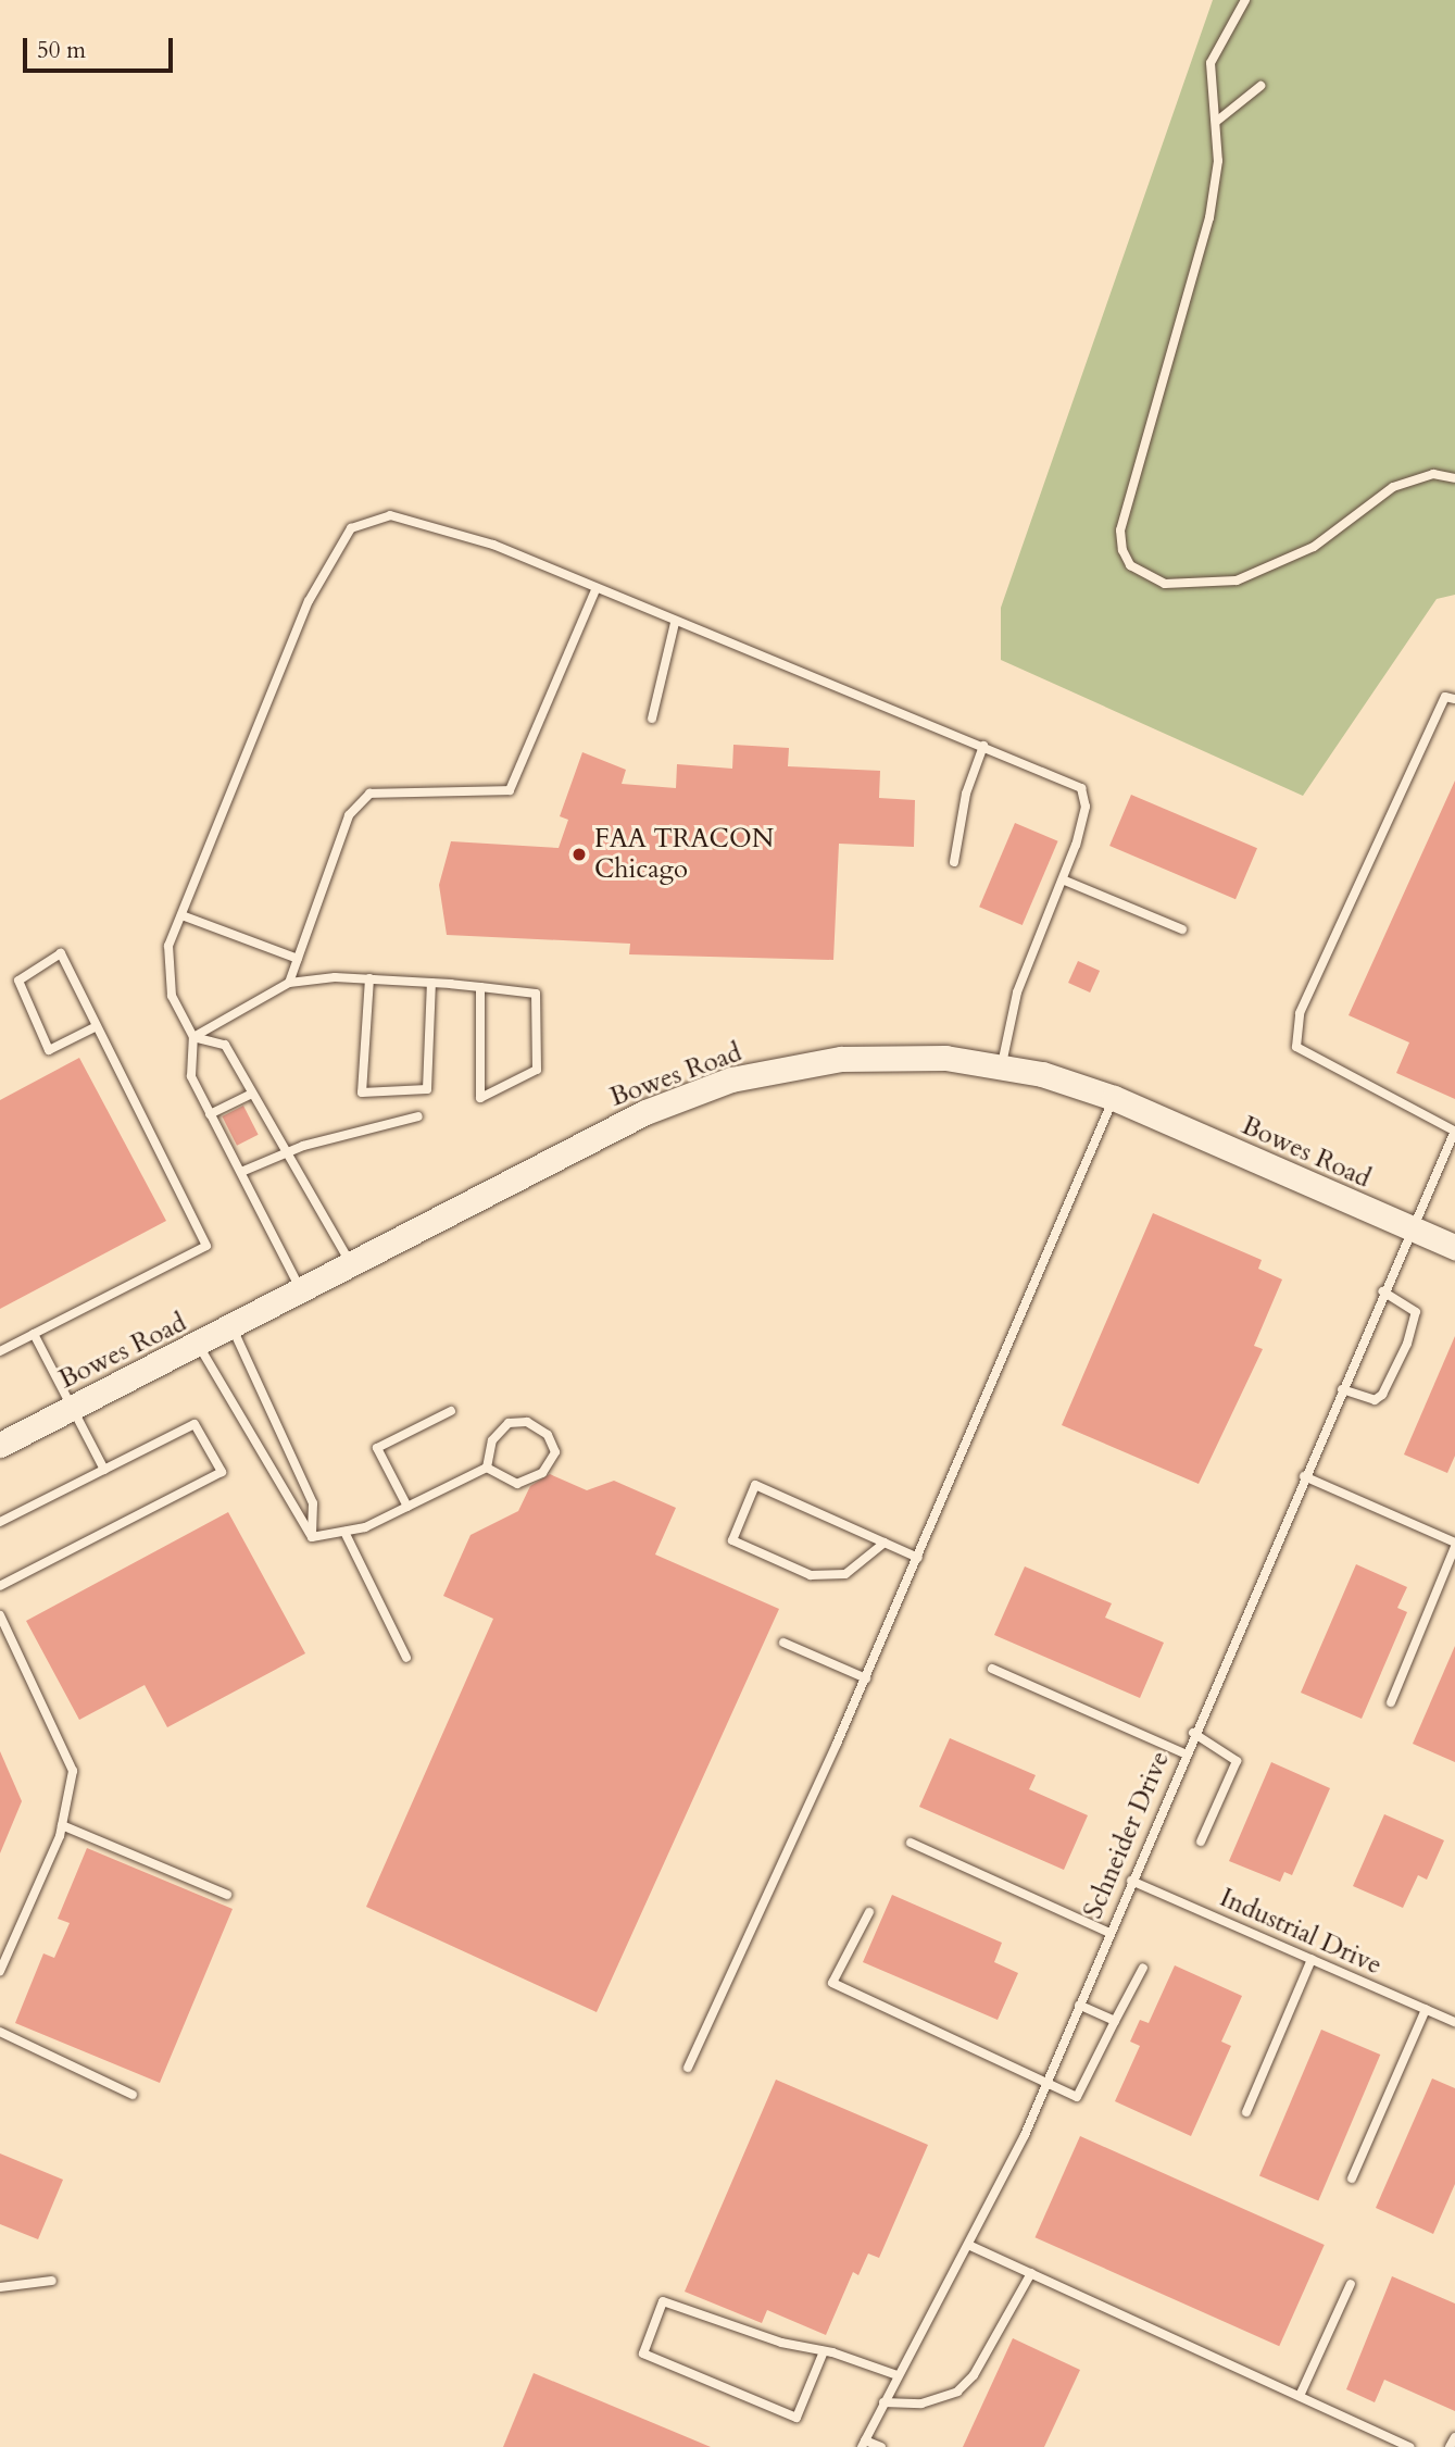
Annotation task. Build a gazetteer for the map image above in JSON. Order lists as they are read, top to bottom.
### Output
{
  "streets": {
    "main road": ["Bowes Road"],
    "lane": ["Schneider Drive", "Industrial Drive"]
  },
  "crossings": [
    ["Bowes Road", "Schneider Drive"],
    ["Schneider Drive", "Industrial Drive"]
  ],
  "places": ["FAA TRACON Chicago"],
  "scale_bar": "50 m"
}
